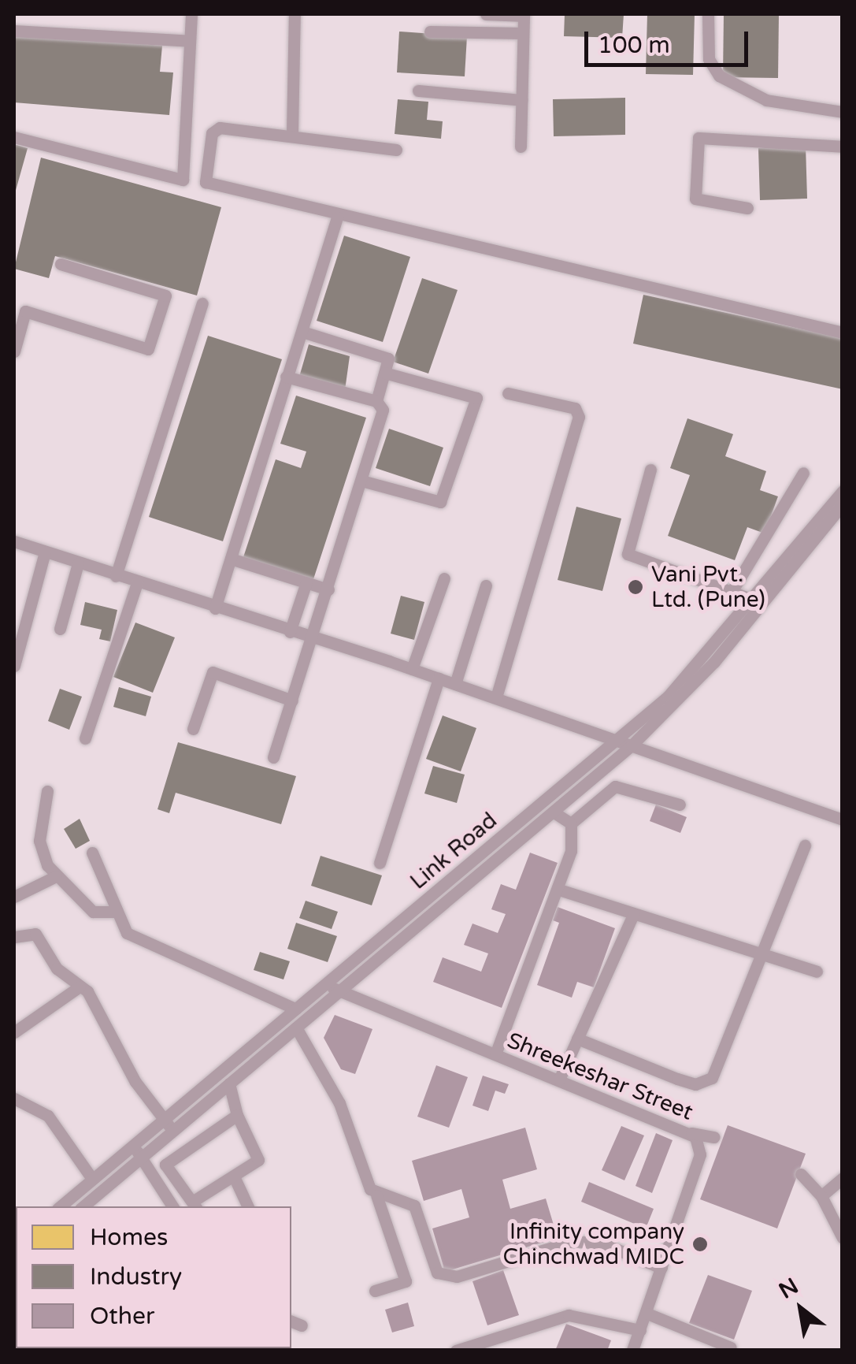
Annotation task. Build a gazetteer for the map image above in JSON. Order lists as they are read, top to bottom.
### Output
{
  "streets": {
    "street": ["Link Road", "Shreekeshar Street"]
  },
  "crossings": [
    ["Link Road", "Shreekeshar Street"]
  ],
  "places": ["Vani Pvt. Ltd. (Pune)", "Infinity company Chinchwad MIDC"],
  "legend": ["Homes", "Industry", "Other"],
  "scale_bar": "100 m",
  "north": "top left"
}
